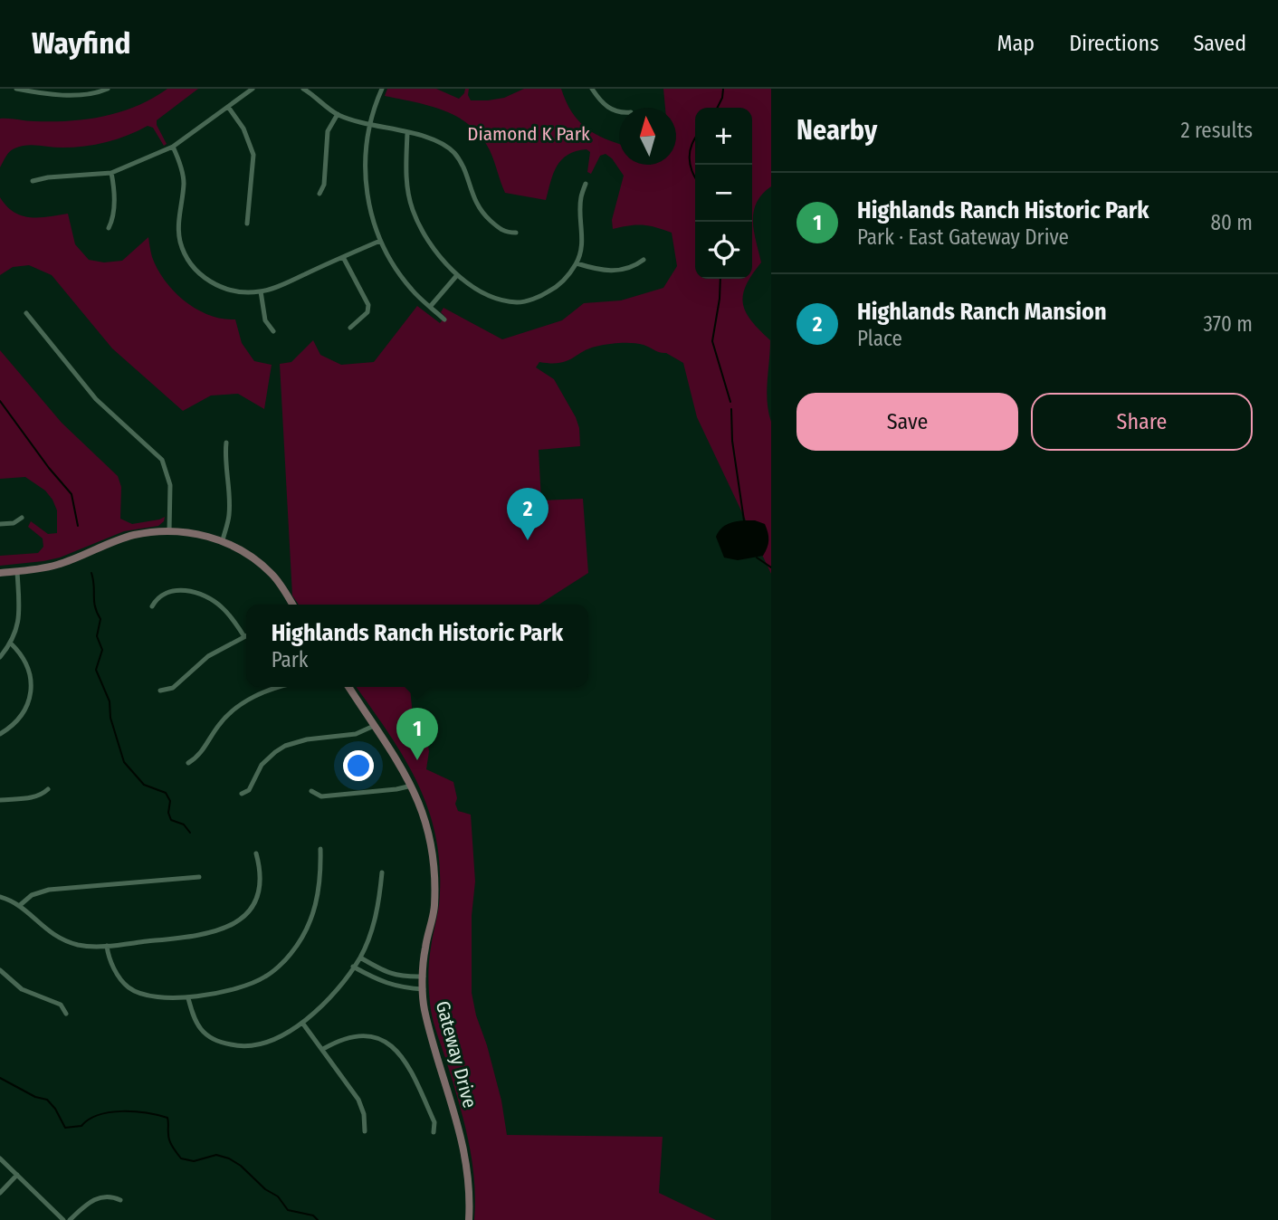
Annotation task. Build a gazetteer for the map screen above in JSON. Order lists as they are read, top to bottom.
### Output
{
  "streets": {
    "street": ["Gateway Drive"]
  },
  "parks": ["Diamond K Park"],
  "north": "top",
  "page": {
    "header": "Wayfind",
    "nav": ["Map", "Directions", "Saved"],
    "heading": ["Nearby", "2 results"],
    "map_buttons": ["+", "−"],
    "list": [
      {
        "mark": "1",
        "name": "Highlands Ranch Historic Park",
        "note": "Park · East Gateway Drive",
        "value": "80 m"
      },
      {
        "mark": "2",
        "name": "Highlands Ranch Mansion",
        "note": "Place",
        "value": "370 m"
      }
    ],
    "buttons": ["Save", "Share"],
    "pins": ["2", "1"],
    "popup": ["Highlands Ranch Historic Park", "Park"]
  }
}
